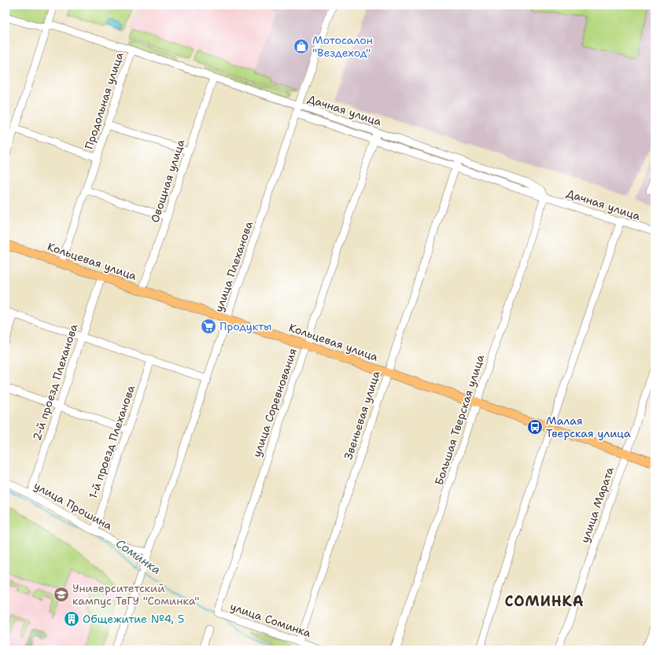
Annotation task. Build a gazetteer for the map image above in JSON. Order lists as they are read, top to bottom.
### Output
{
  "streets": {
    "main road": ["Кольцевая улица"],
    "street": [
      "Продольная улица",
      "Дачная улица",
      "Овощная улица",
      "улица Плеханова",
      "2-й проезд Плеханова",
      "улица Соревнования",
      "Звеньевая улица",
      "Большая Тверская улица",
      "1-й проезд Плеханова",
      "улица Марата",
      "улица Прошина",
      "улица Соминка"
    ]
  },
  "crossings": [
    ["Продольная улица", "Дачная улица"],
    ["Продольная улица", "Кольцевая улица"],
    ["Дачная улица", "Овощная улица"],
    ["Дачная улица", "улица Плеханова"],
    ["Дачная улица", "улица Соревнования"],
    ["Дачная улица", "Звеньевая улица"],
    ["Дачная улица", "Большая Тверская улица"],
    ["Овощная улица", "Кольцевая улица"],
    ["Кольцевая улица", "улица Плеханова"],
    ["Кольцевая улица", "2-й проезд Плеханова"],
    ["Кольцевая улица", "улица Соревнования"],
    ["Кольцевая улица", "Звеньевая улица"],
    ["Кольцевая улица", "Большая Тверская улица"],
    ["Кольцевая улица", "улица Марата"],
    ["улица Плеханова", "улица Прошина"],
    ["2-й проезд Плеханова", "улица Прошина"],
    ["улица Соревнования", "улица Соминка"],
    ["Звеньевая улица", "улица Соминка"],
    ["1-й проезд Плеханова", "улица Прошина"]
  ],
  "districts": ["СОМИНКА"],
  "water": ["Соминка"],
  "places": {
    "shop": ["Мотосалон \"Вездеход\""],
    "supermarket": ["Продукты"],
    "bus stop": ["Малая Тверская улица"],
    "school or university": ["Университетский кампус ТвГУ \"Соминка\""],
    "building": ["Общежитие №4, 5"]
  }
}
